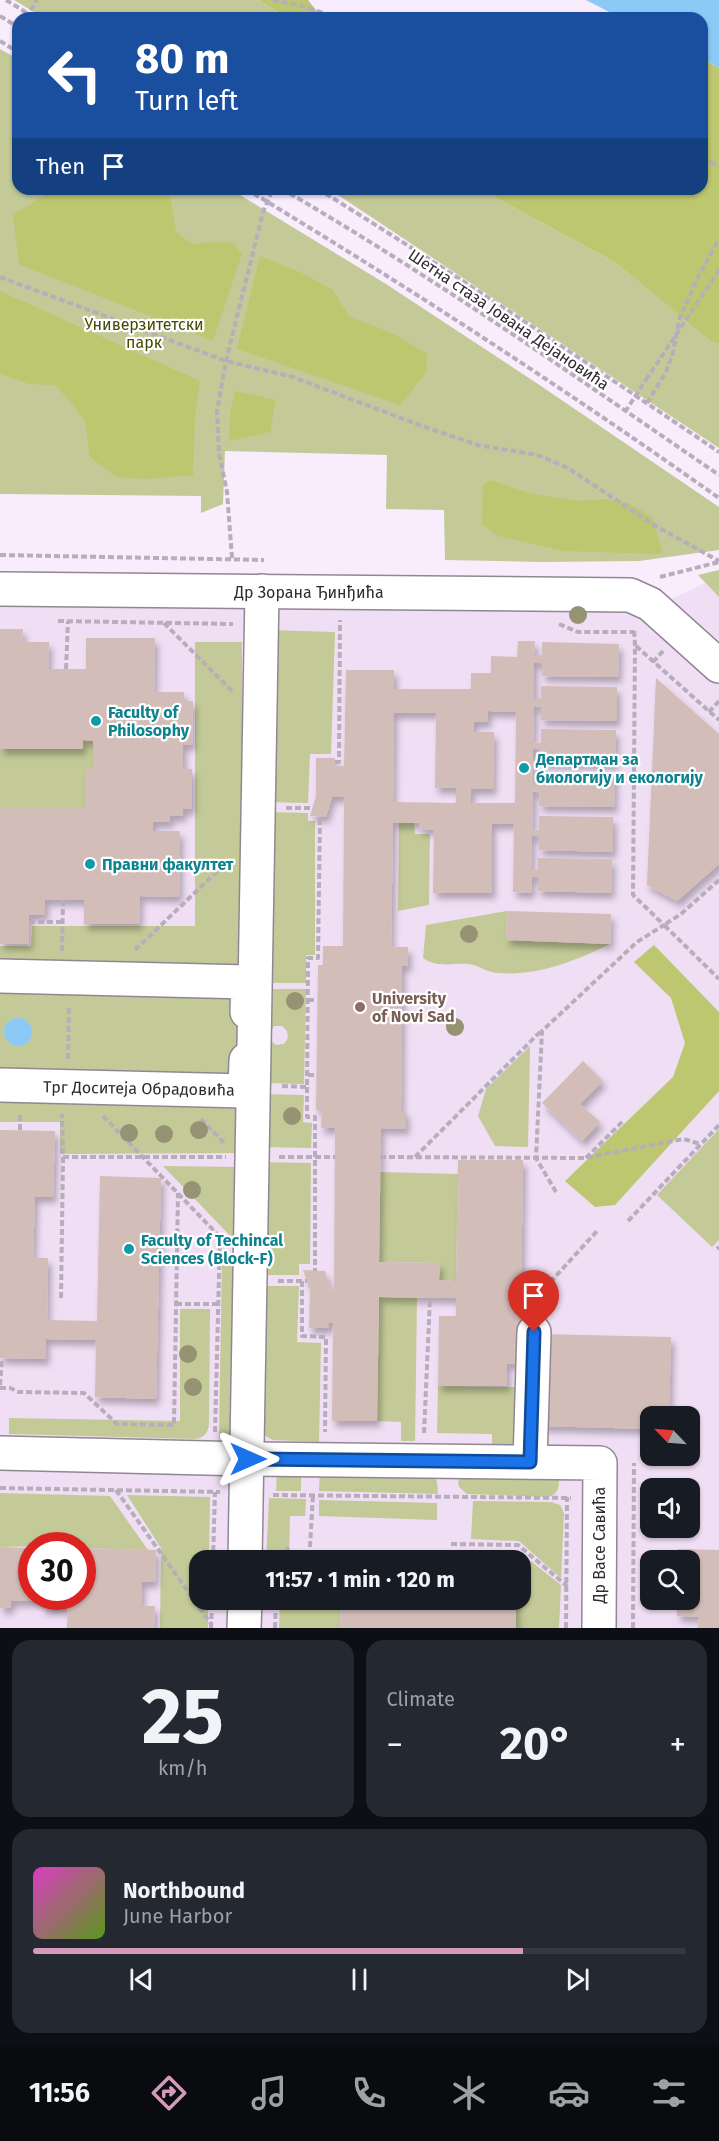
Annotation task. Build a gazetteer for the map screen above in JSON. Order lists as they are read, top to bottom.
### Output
{
  "streets": {
    "street": ["Др Зорана Ђинђића", "Трг Доситеја Обрадовића", "Др Васе Савића"],
    "path": ["Шетна стаза Јована Дејановића"]
  },
  "parks": ["Универзитетски парк"],
  "places": [
    "Faculty of Philosophy",
    "Департман за биологију и екологију",
    "Правни факултет",
    "University of Novi Sad",
    "Faculty of Techincal Sciences (Block-F)"
  ],
  "north": "top left",
  "page": {
    "turn": ["80 m", "Turn left"],
    "then": "Then",
    "limit": "30",
    "trip": "11:57 · 1 min · 120 m",
    "tile": [
      ["25", "km/h"],
      "Climate"
    ],
    "heat": ["−", "20°", "+"],
    "song": ["Northbound", "June Harbor"],
    "tabs": "11:56"
  }
}
